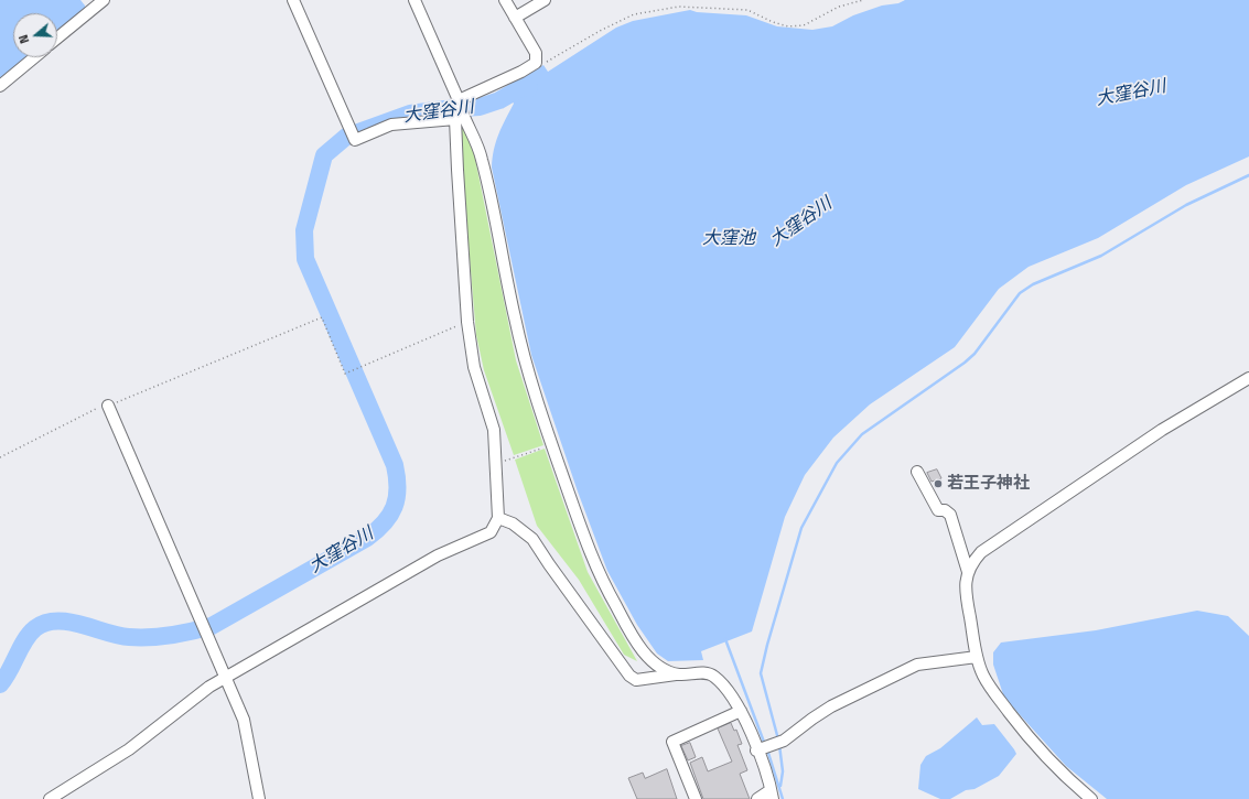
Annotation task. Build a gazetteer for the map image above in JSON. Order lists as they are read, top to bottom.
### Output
{
  "water": ["大窪谷川", "大窪池"],
  "places": ["若王子神社"],
  "north": "left"
}
